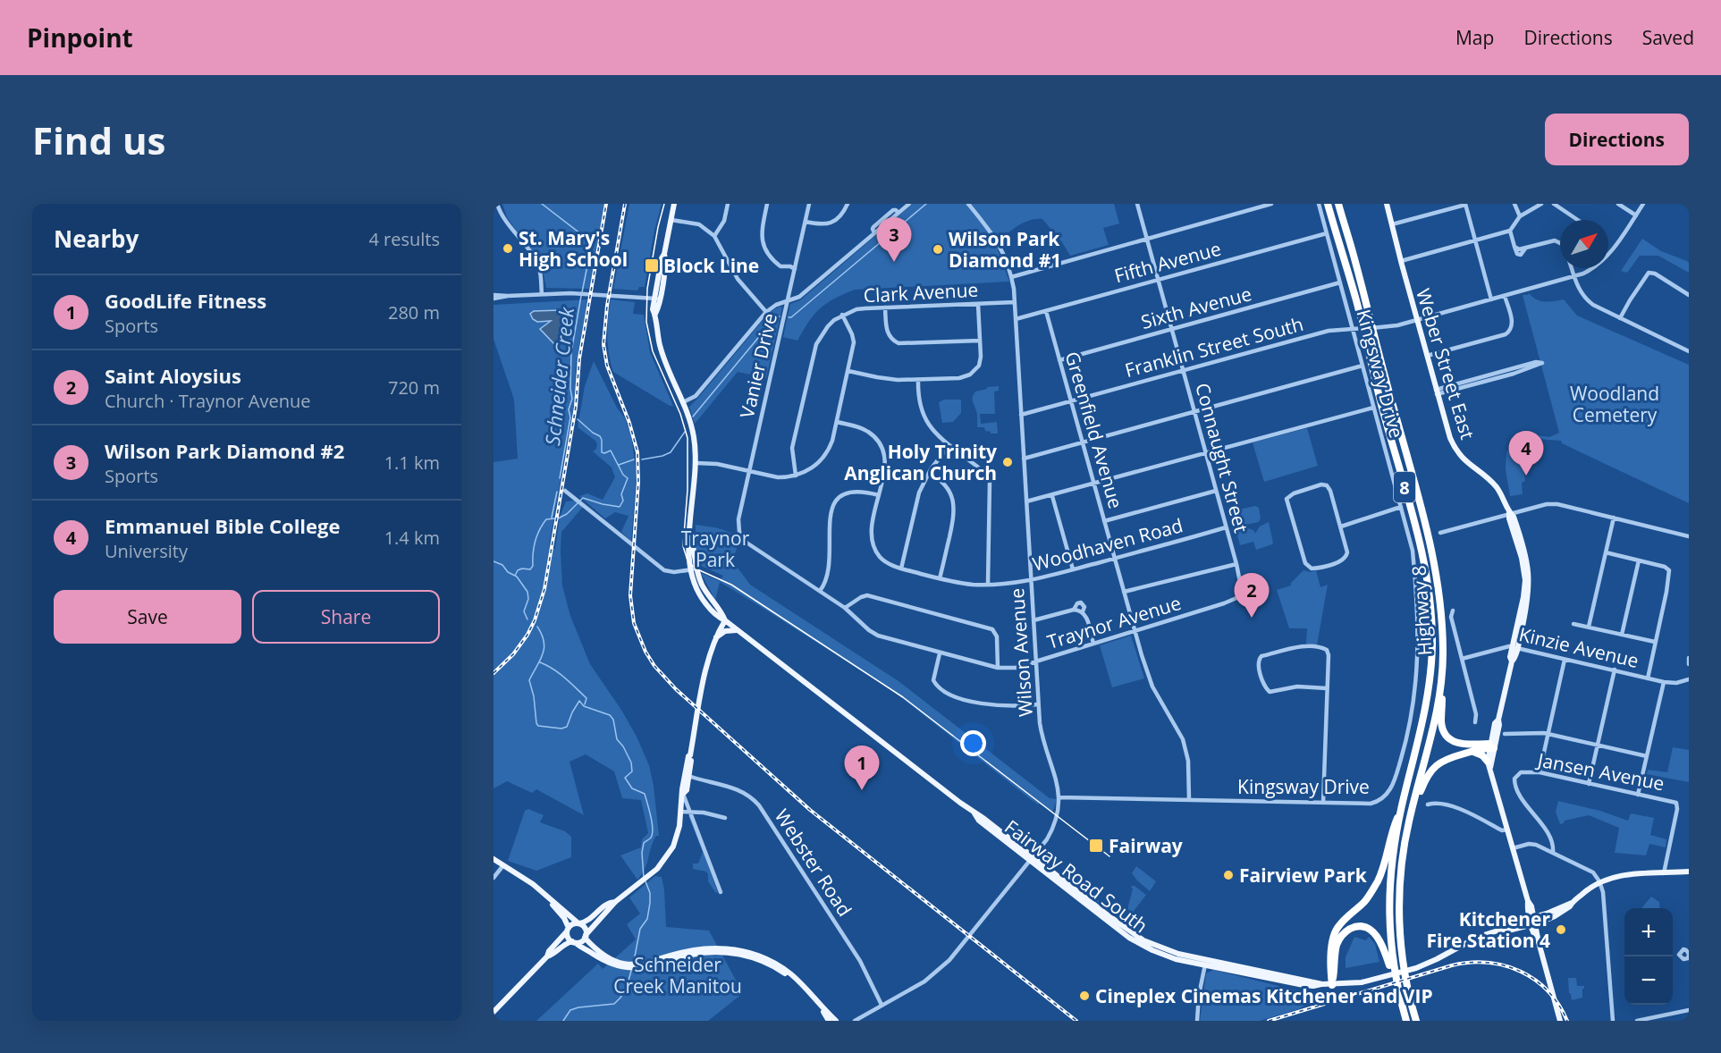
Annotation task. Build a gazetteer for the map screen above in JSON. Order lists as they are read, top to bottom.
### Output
{
  "streets": {
    "highway": ["8", "Highway 8"],
    "main road": ["Weber Street East", "Fairway Road South"],
    "street": [
      "Fifth Avenue",
      "Clark Avenue",
      "Sixth Avenue",
      "Franklin Street South",
      "Vanier Drive",
      "Kingsway Drive",
      "Greenfield Avenue",
      "Connaught Street",
      "Woodhaven Road",
      "Traynor Avenue",
      "Kinzie Avenue",
      "Wilson Avenue",
      "Jansen Avenue",
      "Webster Road"
    ]
  },
  "crossings": [
    ["Fifth Avenue", "Kingsway Drive"],
    ["Fifth Avenue", "Greenfield Avenue"],
    ["Fifth Avenue", "Connaught Street"],
    ["Fifth Avenue", "Wilson Avenue"],
    ["Clark Avenue", "Wilson Avenue"],
    ["Sixth Avenue", "Kingsway Drive"],
    ["Sixth Avenue", "Greenfield Avenue"],
    ["Sixth Avenue", "Connaught Street"],
    ["Franklin Street South", "Weber Street East"],
    ["Franklin Street South", "Kingsway Drive"],
    ["Franklin Street South", "Greenfield Avenue"],
    ["Franklin Street South", "Connaught Street"],
    ["Franklin Street South", "Wilson Avenue"],
    ["Weber Street East", "Kinzie Avenue"],
    ["Weber Street East", "Fairway Road South"],
    ["Vanier Drive", "Traynor Avenue"],
    ["Kingsway Drive", "Greenfield Avenue"],
    ["Kingsway Drive", "Wilson Avenue"],
    ["Greenfield Avenue", "Woodhaven Road"],
    ["Greenfield Avenue", "Traynor Avenue"],
    ["Connaught Street", "Woodhaven Road"],
    ["Connaught Street", "Traynor Avenue"],
    ["Woodhaven Road", "Wilson Avenue"],
    ["Traynor Avenue", "Wilson Avenue"],
    ["Wilson Avenue", "Webster Road"],
    ["Wilson Avenue", "Fairway Road South"]
  ],
  "water": ["Schneider Creek"],
  "parks": ["Woodland Cemetery", "Traynor Park", "Schneider Creek Manitou"],
  "places": {
    "other": [
      "St. Mary's High School",
      "Wilson Park Diamond #1",
      "Holy Trinity Anglican Church",
      "Fairview Park",
      "Kitchener Fire Station 4",
      "Cineplex Cinemas Kitchener and VIP"
    ],
    "transit": ["Block Line", "Fairway"]
  },
  "north": "top right",
  "page": {
    "header": "Pinpoint",
    "nav": ["Map", "Directions", "Saved"],
    "buttons": [
      "Directions",
      ["Save", "Share"]
    ],
    "title": "Find us",
    "heading": ["Nearby", "4 results"],
    "pins": [
      "3",
      "4",
      "2",
      "1"
    ],
    "list": [
      {
        "mark": "1",
        "name": "GoodLife Fitness",
        "note": "Sports",
        "value": "280 m"
      },
      {
        "mark": "2",
        "name": "Saint Aloysius",
        "note": "Church · Traynor Avenue",
        "value": "720 m"
      },
      {
        "mark": "3",
        "name": "Wilson Park Diamond #2",
        "note": "Sports",
        "value": "1.1 km"
      },
      {
        "mark": "4",
        "name": "Emmanuel Bible College",
        "note": "University",
        "value": "1.4 km"
      }
    ],
    "map_buttons": ["+", "−"]
  }
}
